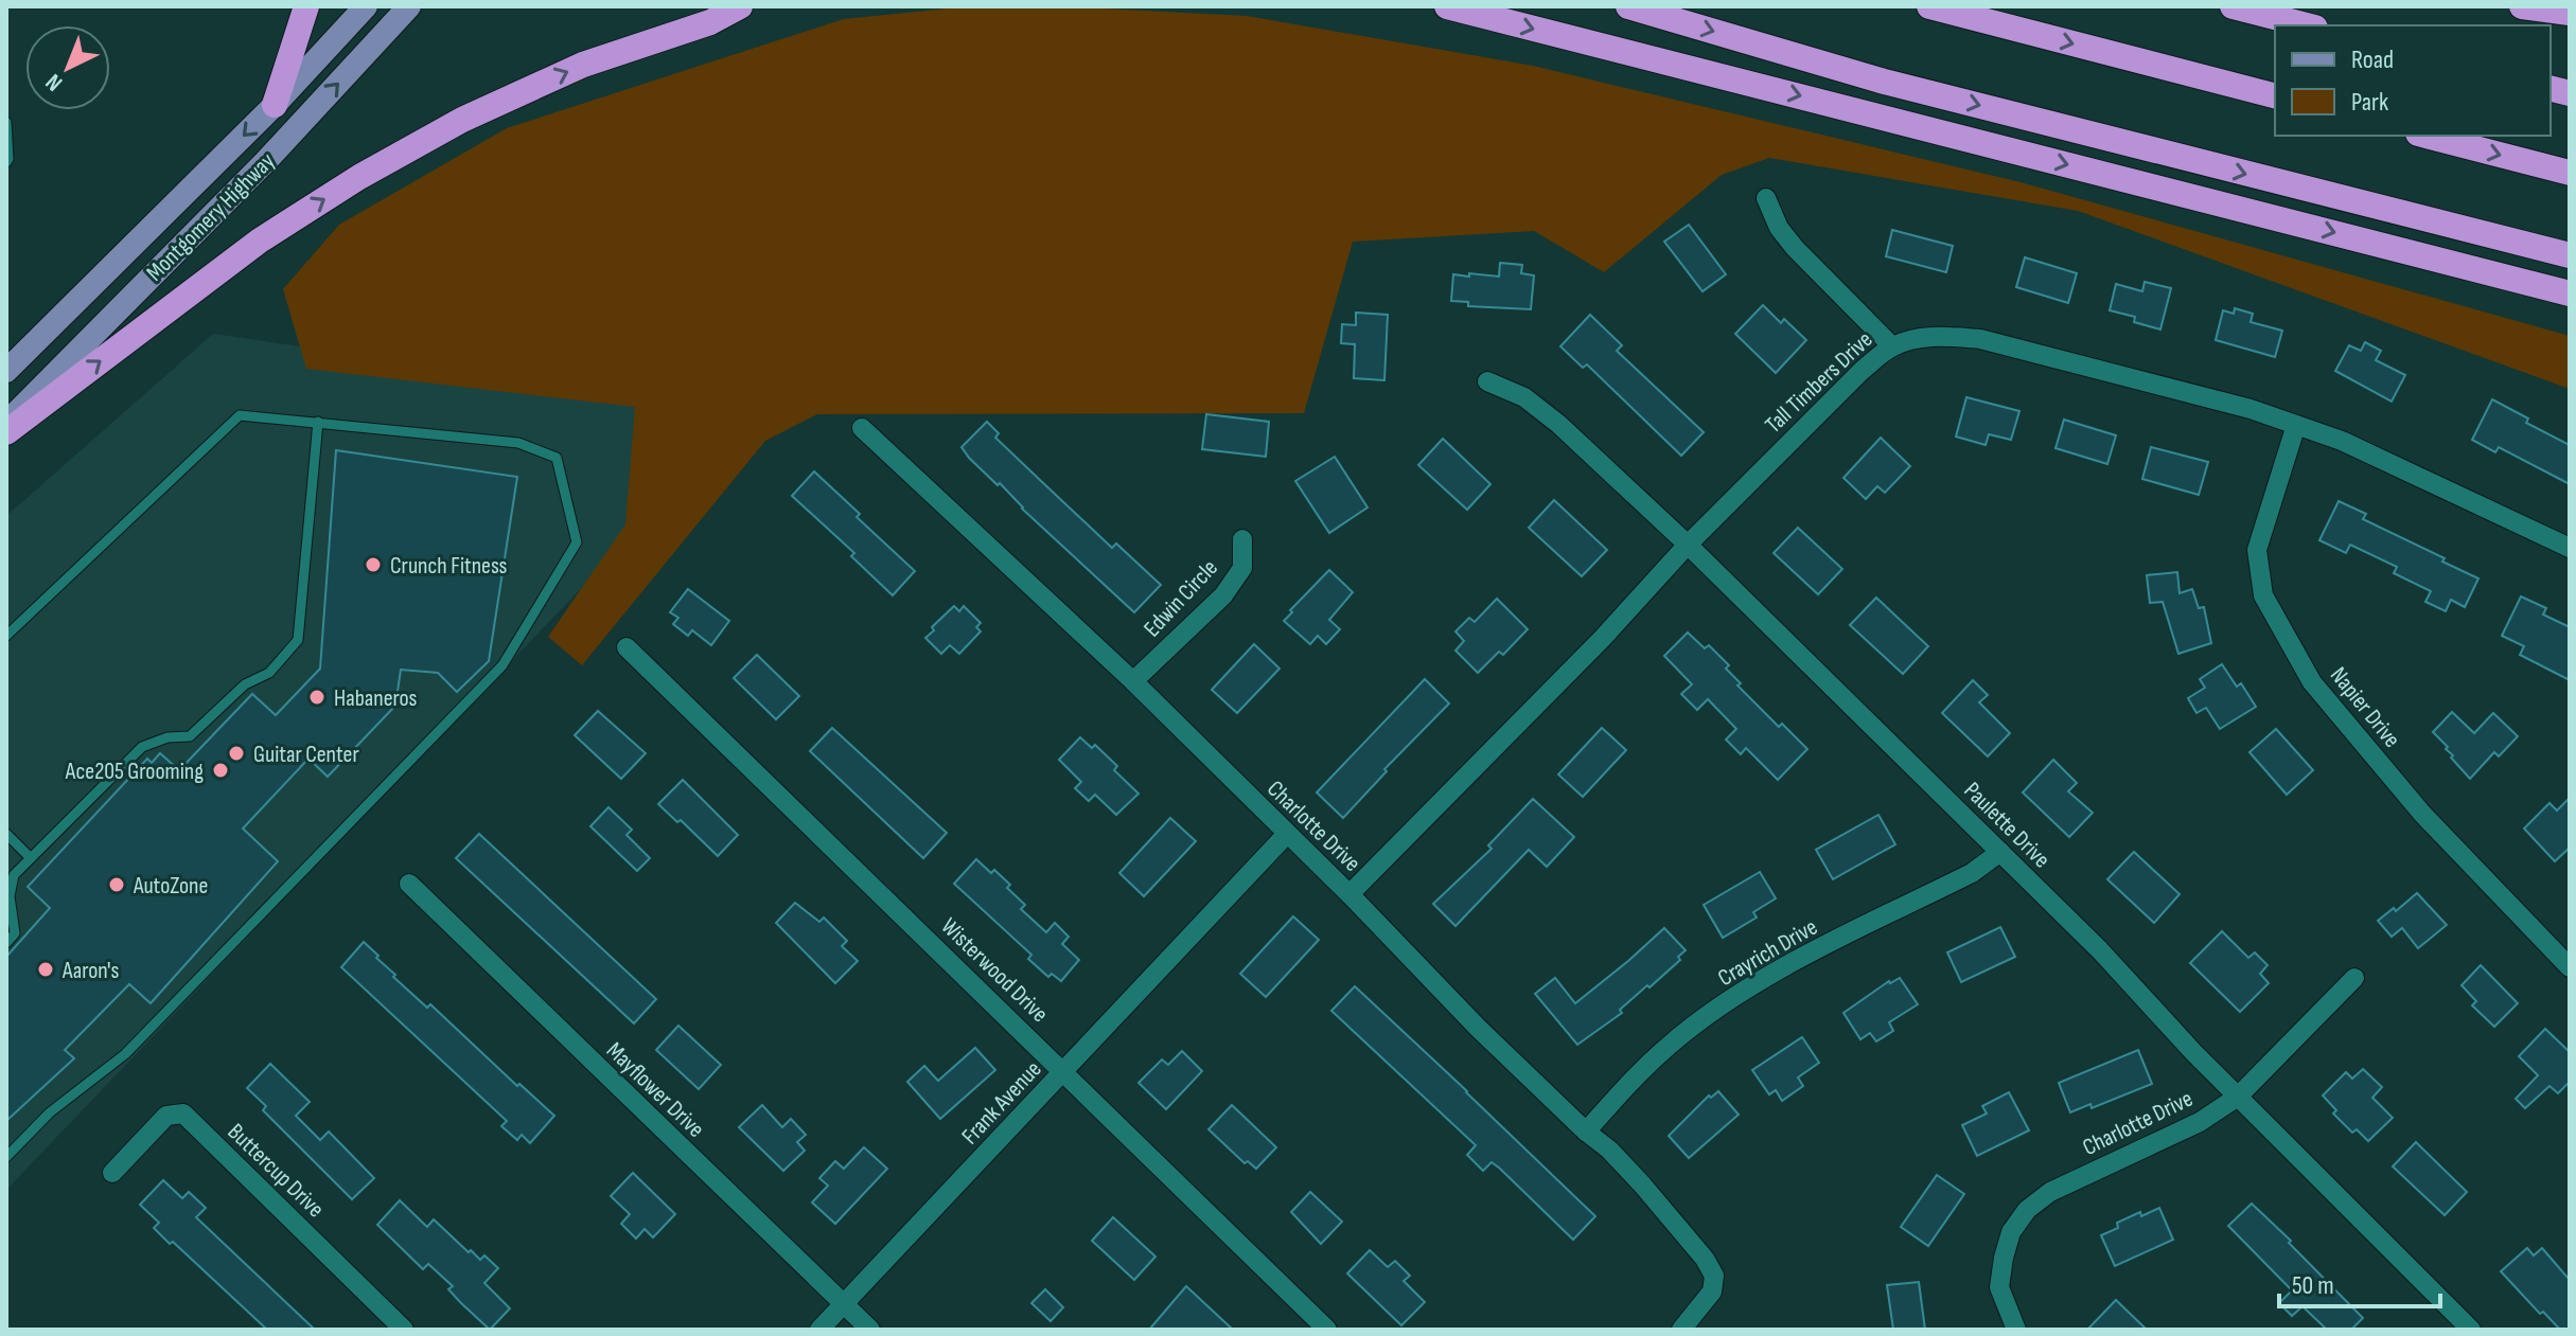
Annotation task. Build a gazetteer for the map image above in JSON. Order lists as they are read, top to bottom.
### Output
{
  "streets": {
    "main road": ["Montgomery Highway"],
    "street": [
      "Tall Timbers Drive",
      "Edwin Circle",
      "Napier Drive",
      "Paulette Drive",
      "Charlotte Drive",
      "Crayrich Drive",
      "Wisterwood Drive",
      "Mayflower Drive",
      "Frank Avenue",
      "Buttercup Drive"
    ]
  },
  "crossings": [
    ["Tall Timbers Drive", "Napier Drive"],
    ["Tall Timbers Drive", "Paulette Drive"],
    ["Tall Timbers Drive", "Charlotte Drive"],
    ["Edwin Circle", "Charlotte Drive"],
    ["Paulette Drive", "Charlotte Drive"],
    ["Paulette Drive", "Crayrich Drive"],
    ["Charlotte Drive", "Crayrich Drive"],
    ["Charlotte Drive", "Frank Avenue"],
    ["Wisterwood Drive", "Frank Avenue"],
    ["Mayflower Drive", "Frank Avenue"]
  ],
  "places": [
    "Crunch Fitness",
    "Habaneros",
    "Guitar Center",
    "Ace205 Grooming",
    "AutoZone",
    "Aaron's"
  ],
  "legend": ["Road", "Park"],
  "scale_bar": "50 m",
  "north": "bottom left"
}
